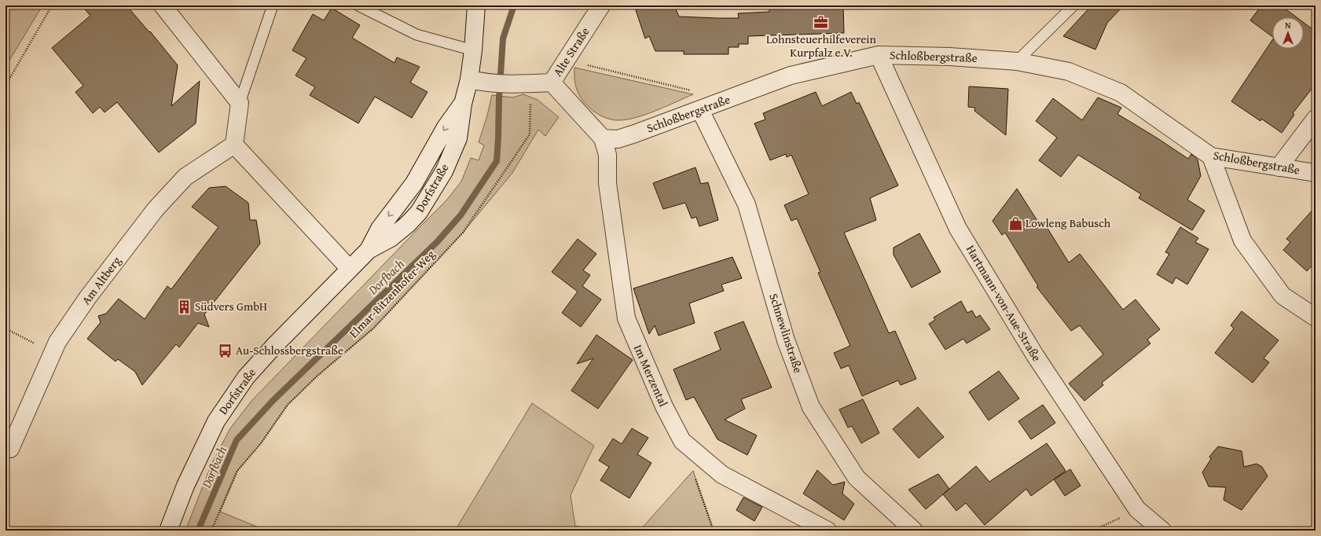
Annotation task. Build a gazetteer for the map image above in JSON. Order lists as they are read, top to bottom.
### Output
{
  "streets": {
    "street": [
      "Alte Straße",
      "Schloßbergstraße",
      "Dorfstraße",
      "Am Altberg",
      "Hartmann-von-Aue-Straße",
      "Schnewlinstraße",
      "Im Merzental"
    ],
    "path": ["Elmar-Bitzenhofer-Weg"]
  },
  "crossings": [
    ["Schloßbergstraße", "Hartmann-von-Aue-Straße"],
    ["Schloßbergstraße", "Schnewlinstraße"],
    ["Schloßbergstraße", "Im Merzental"]
  ],
  "water": ["Dorfbach"],
  "places": {
    "office": ["Lohnsteuerhilfeverein Kurpfalz e.V."],
    "shop": ["Lowleng Babusch"],
    "building": ["Südvers GmbH"],
    "bus stop": ["Au-Schlossbergstraße"]
  },
  "north": "top"
}
